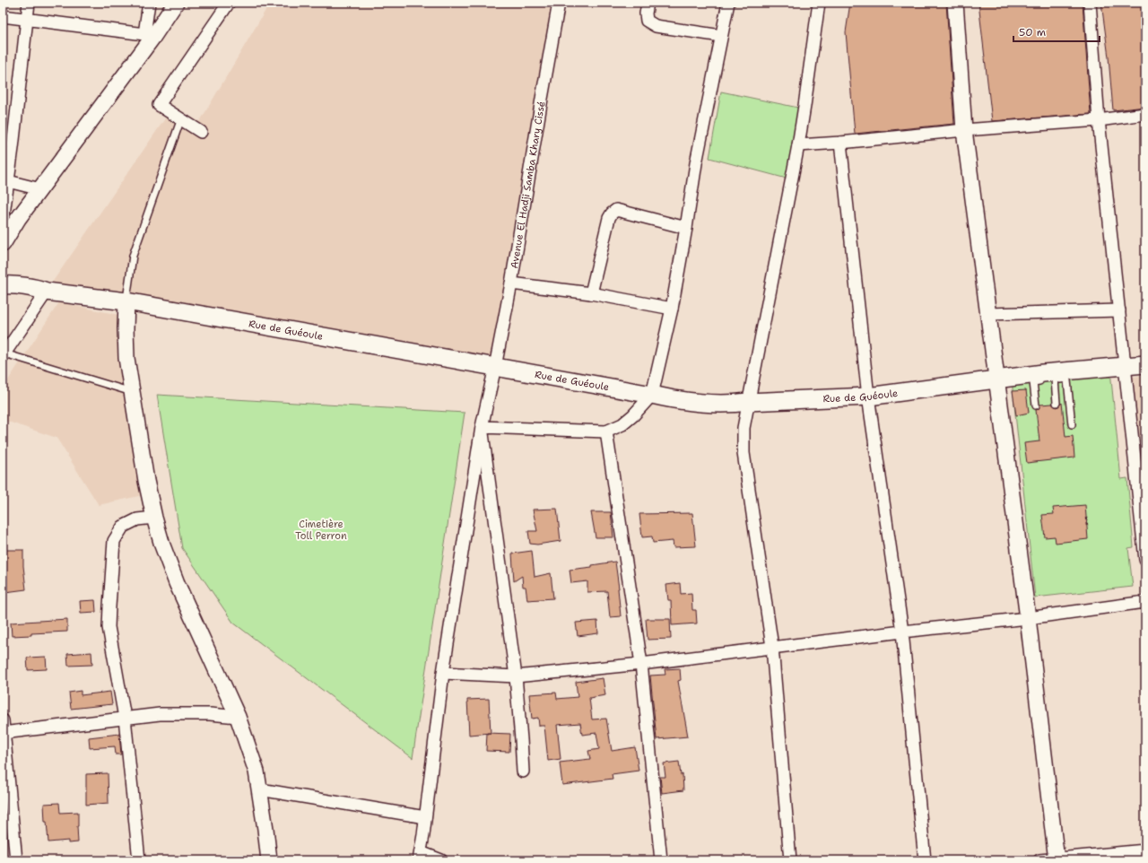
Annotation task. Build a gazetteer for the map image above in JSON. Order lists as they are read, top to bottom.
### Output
{
  "streets": {
    "main road": ["Rue de Guéoule"],
    "street": ["Avenue El Hadji Samba Khary Cissé"]
  },
  "crossings": [
    ["Avenue El Hadji Samba Khary Cissé", "Rue de Guéoule"]
  ],
  "parks": ["Cimetière Toll Perron"],
  "scale_bar": "50 m"
}
